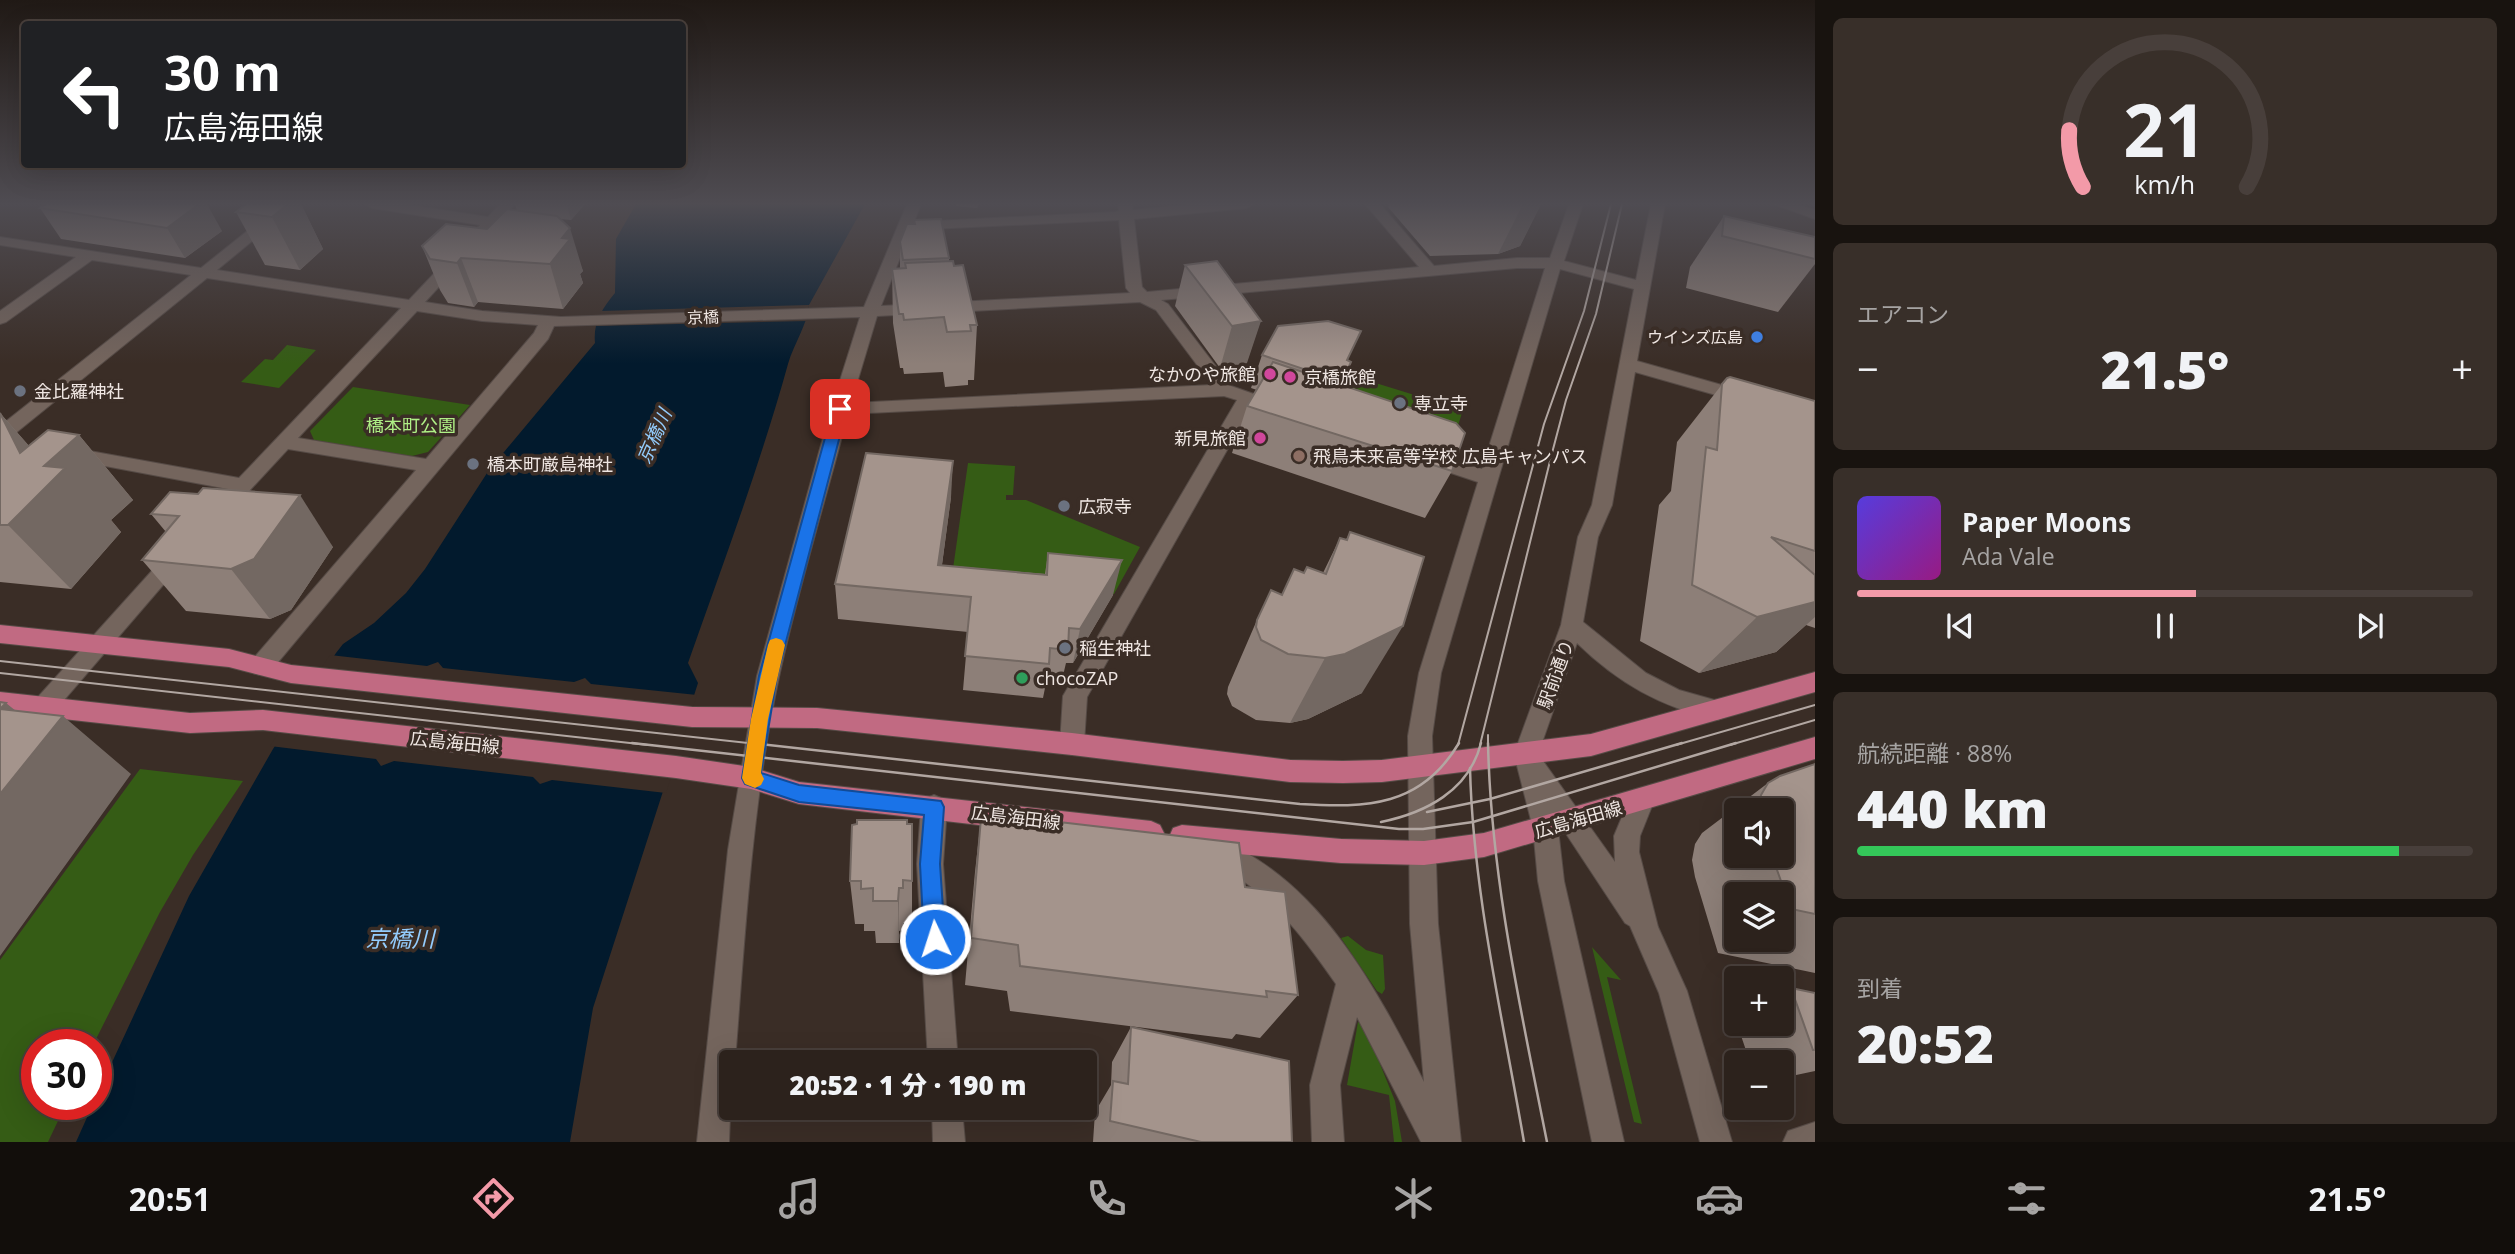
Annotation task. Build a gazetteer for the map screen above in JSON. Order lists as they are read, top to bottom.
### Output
{
  "streets": {
    "main road": ["広島海田線"],
    "street": ["京橋", "駅前通り"]
  },
  "crossings": [
    ["京橋", "駅前通り"]
  ],
  "water": ["京橋川"],
  "parks": ["橋本町公園"],
  "places": [
    "ウインズ広島",
    "なかのや旅館",
    "京橋旅館",
    "金比羅神社",
    "専立寺",
    "新見旅館",
    "飛鳥未来高等学校 広島キャンパス",
    "橋本町厳島神社",
    "広寂寺",
    "稲生神社",
    "chocoZAP"
  ],
  "page": {
    "turn": ["30 m", "広島海田線"],
    "tile": [
      "エアコン",
      ["航続距離 · 88%", "440 km"],
      ["到着", "20:52"]
    ],
    "heat": ["−", "21.5°", "+"],
    "song": ["Paper Moons", "Ada Vale"],
    "map_buttons": ["+", "−"],
    "limit": "30",
    "trip": "20:52 · 1 分 · 190 m",
    "tabs": ["20:51", "21.5°"],
    "gauge": ["21", "km/h"]
  }
}
